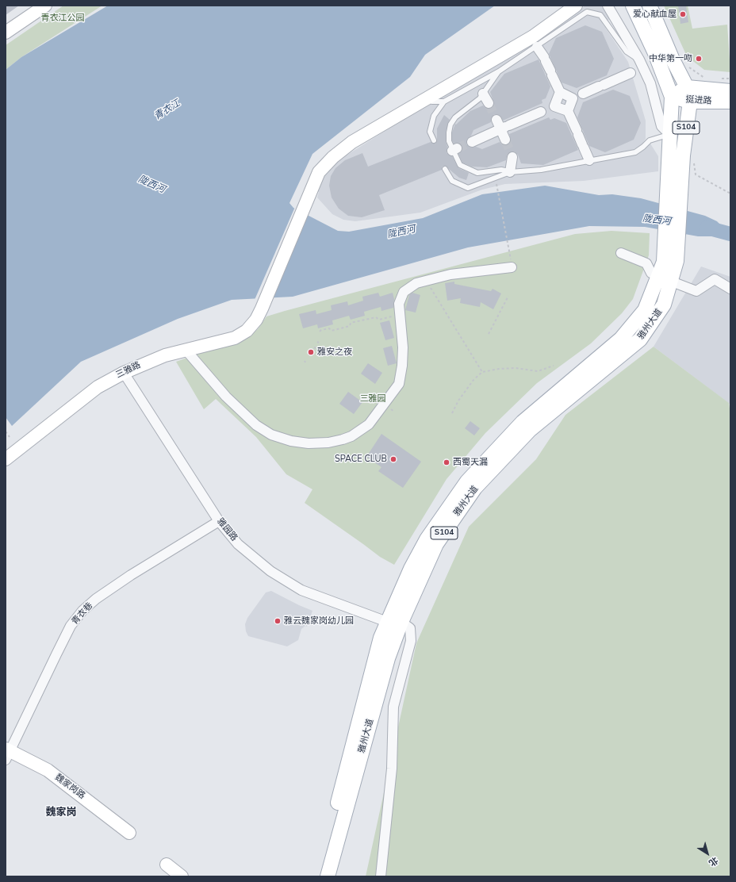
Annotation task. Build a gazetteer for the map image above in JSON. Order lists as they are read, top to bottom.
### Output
{
  "streets": {
    "main road": ["挺进路", "S104", "雅州大道"],
    "street": [
      "三雅路",
      "雅园路",
      "青衣巷",
      "魏家岗路"
    ]
  },
  "crossings": [
    ["挺进路", "S104"],
    ["S104", "雅州大道"],
    ["雅州大道", "雅园路"],
    ["三雅路", "雅园路"],
    ["雅园路", "青衣巷"],
    ["青衣巷", "魏家岗路"]
  ],
  "districts": ["魏家岗"],
  "water": ["青衣江", "陇西河"],
  "parks": ["青衣江公园", "三雅园"],
  "places": [
    "爱心献血屋",
    "中华第一吻",
    "雅安之夜",
    "SPACE CLUB",
    "西蜀天漏",
    "雅云魏家岗幼儿园"
  ],
  "north": "bottom right"
}
